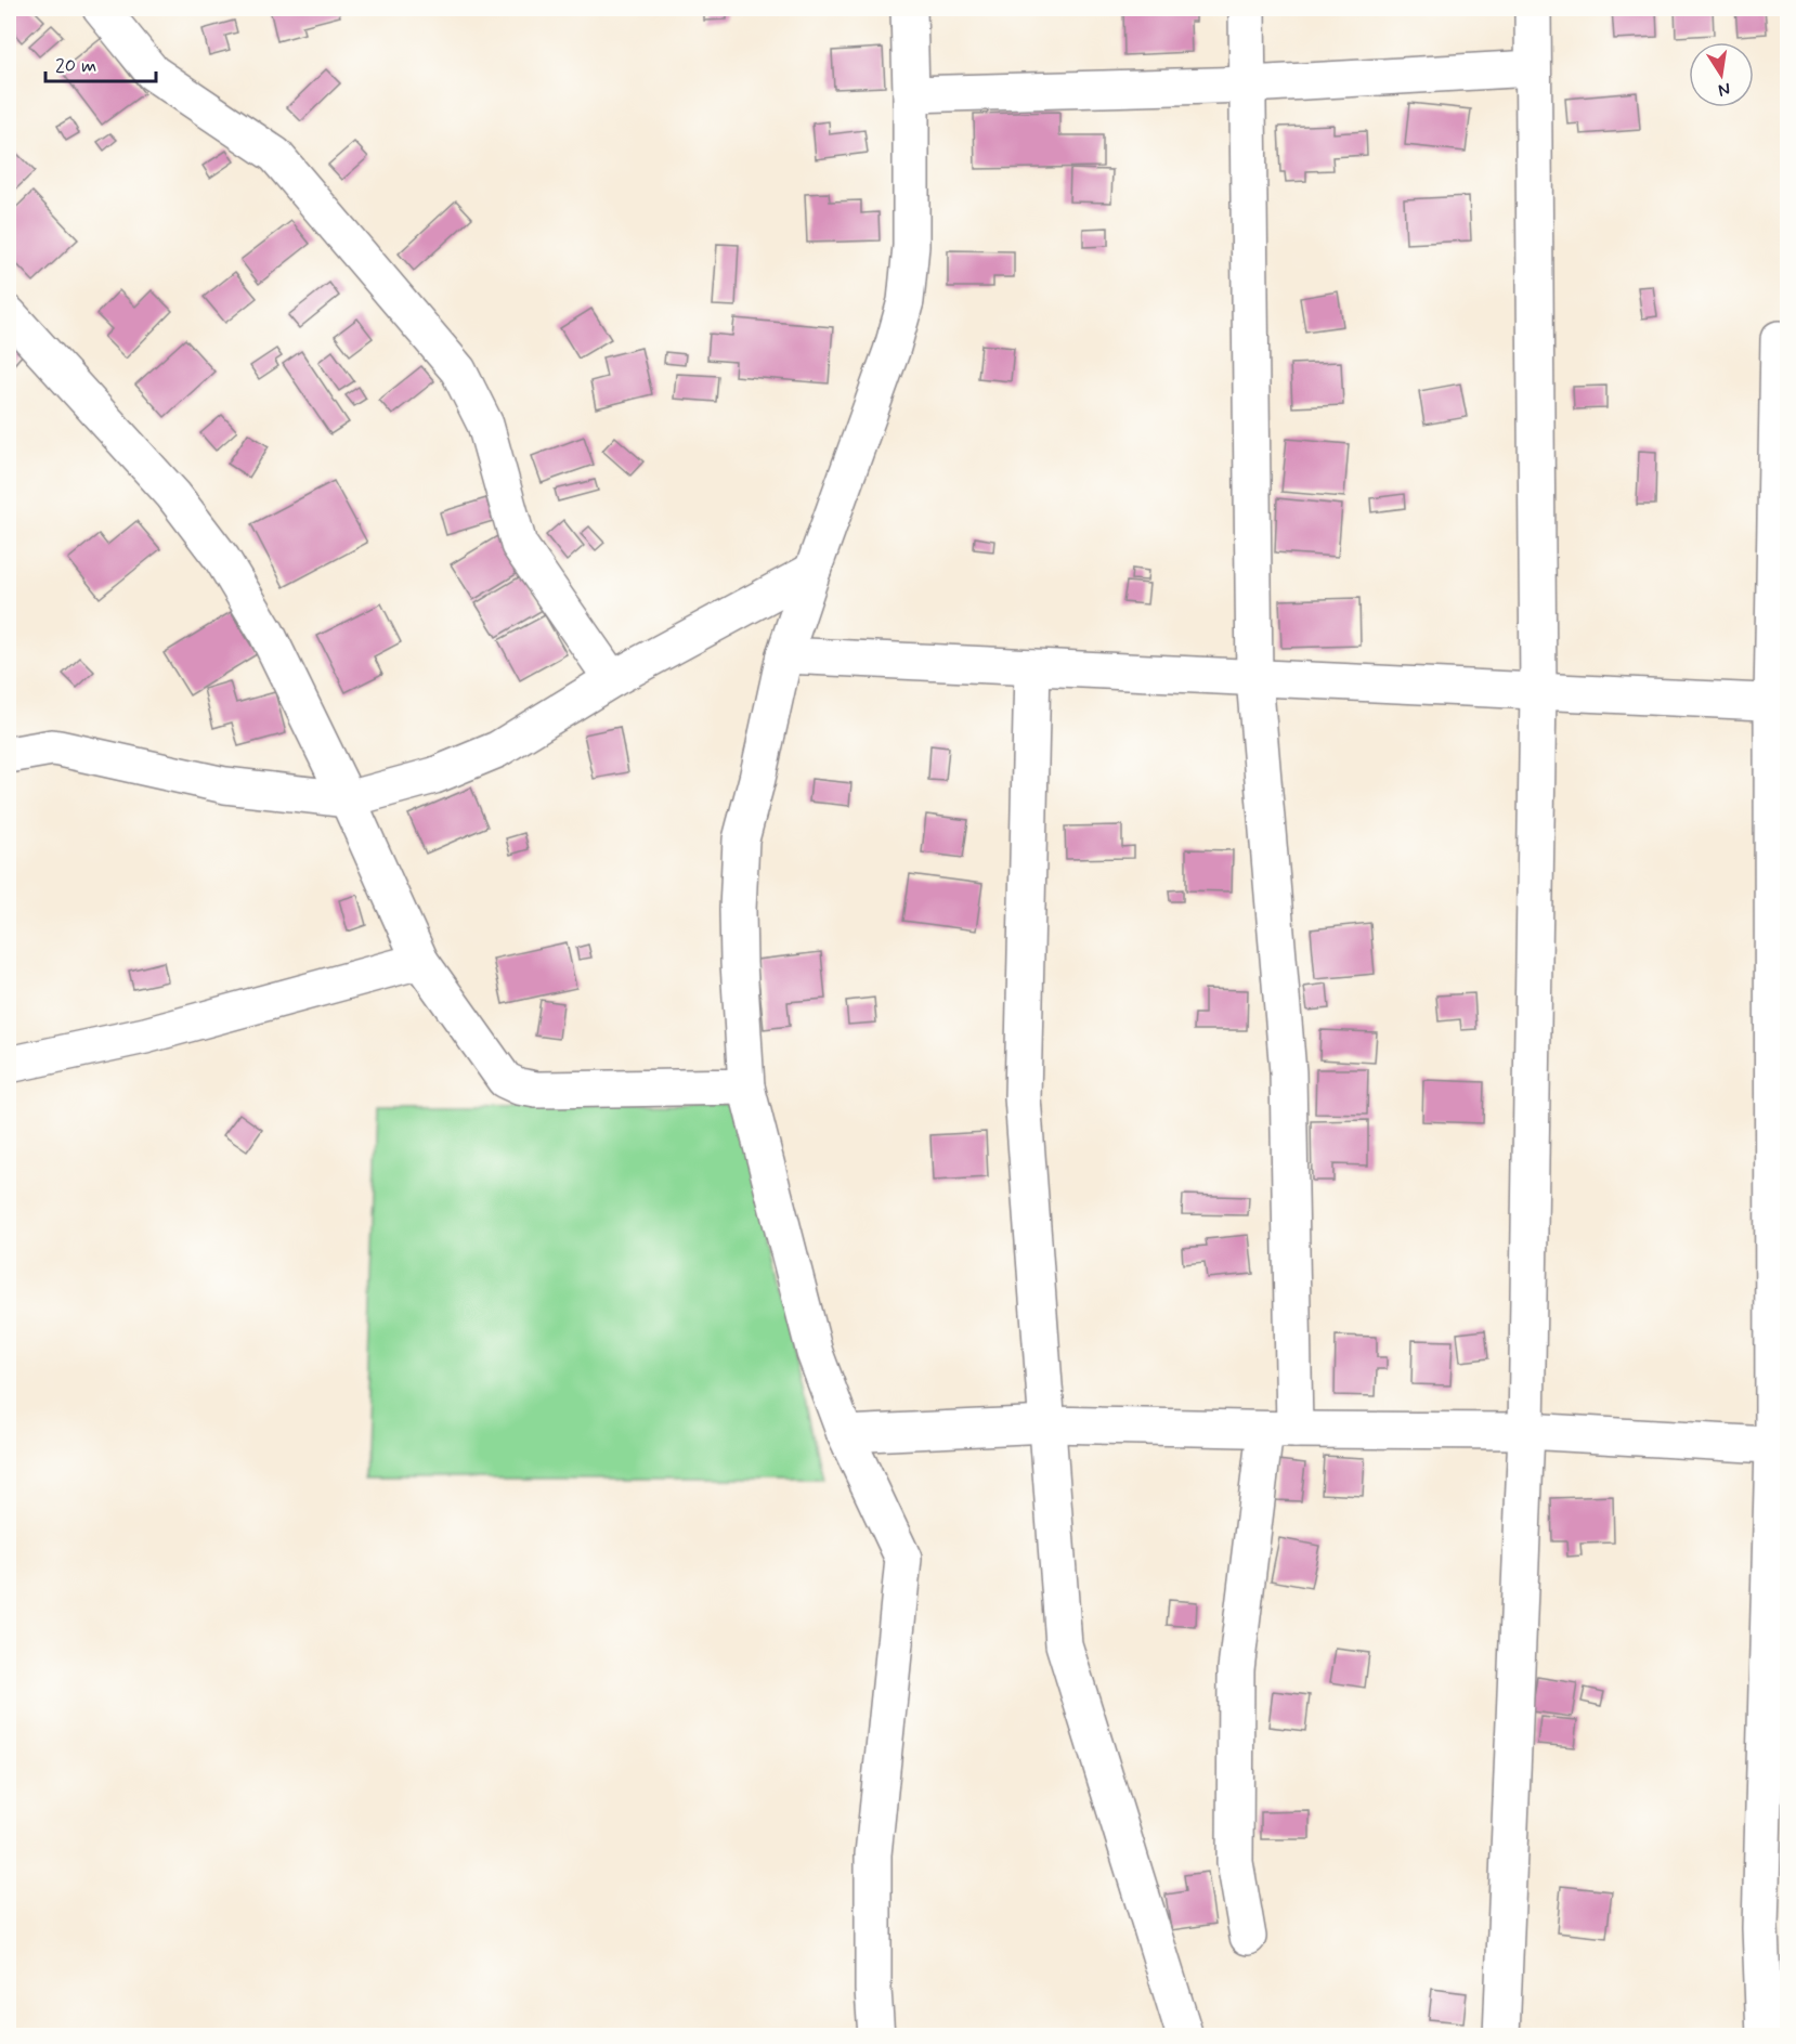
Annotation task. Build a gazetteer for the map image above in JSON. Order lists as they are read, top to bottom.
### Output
{
  "scale_bar": "20 m",
  "north": "bottom"
}
